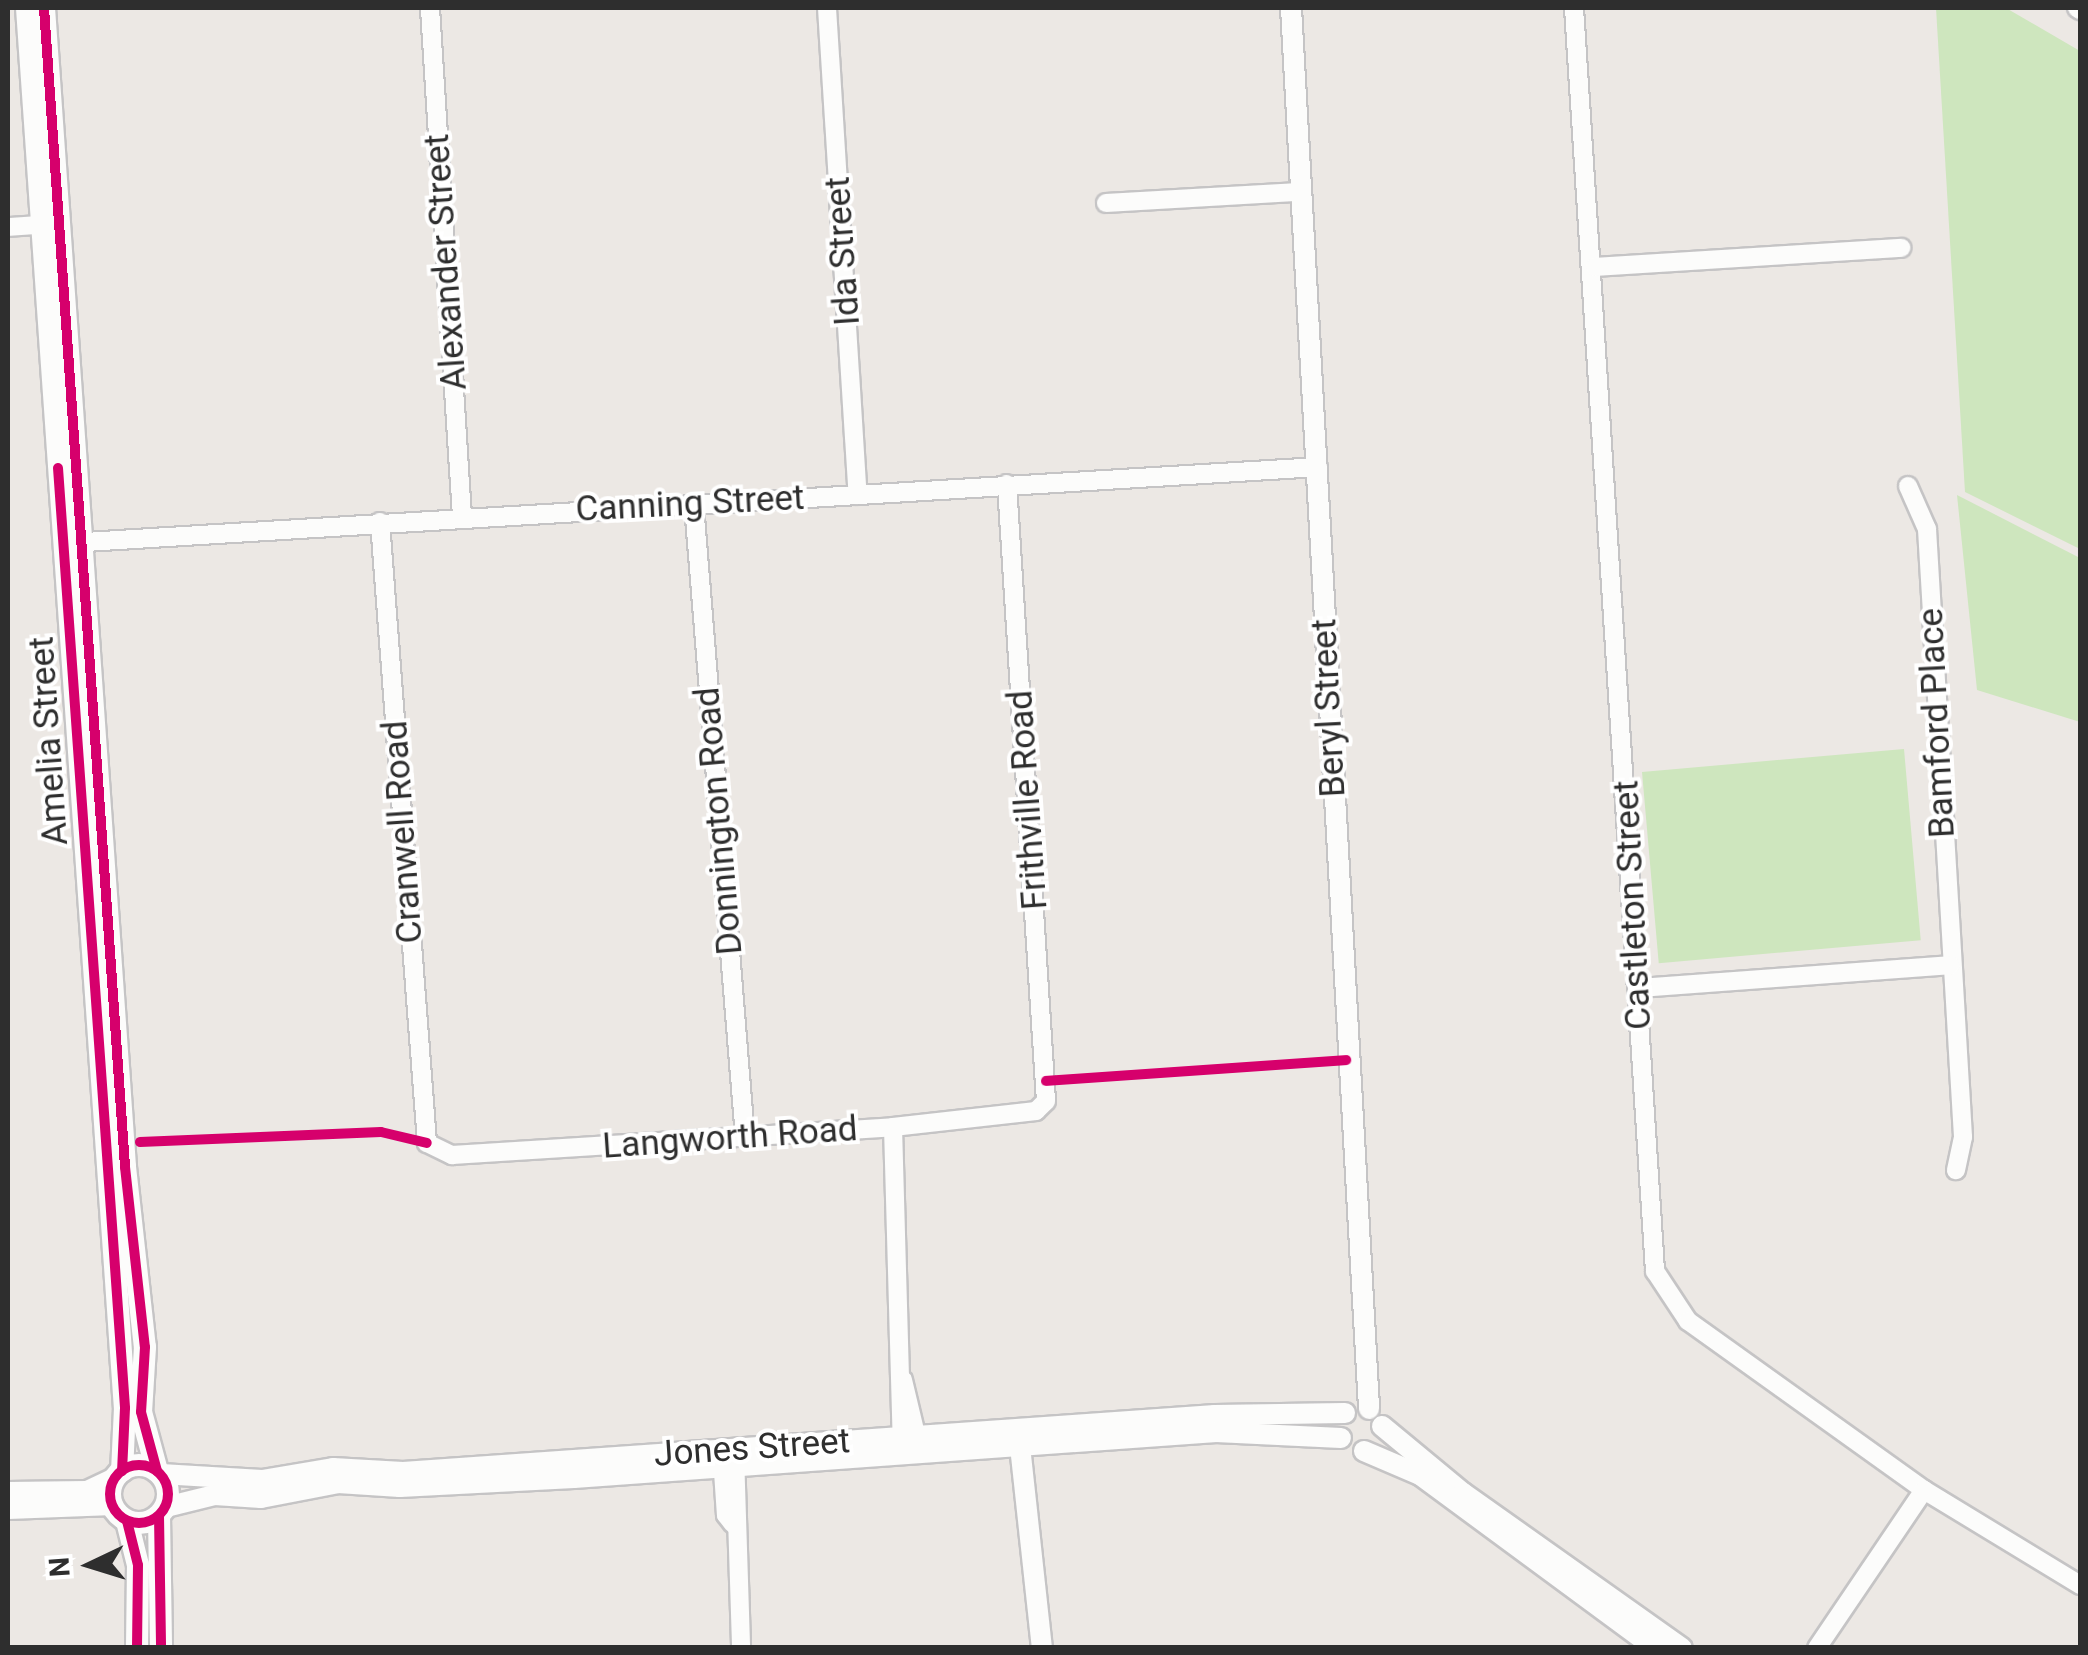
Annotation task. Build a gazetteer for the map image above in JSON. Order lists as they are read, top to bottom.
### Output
{
  "streets": {
    "main road": ["Amelia Street"],
    "street": [
      "Ida Street",
      "Alexander Street",
      "Canning Street",
      "Beryl Street",
      "Bamford Place",
      "Frithville Road",
      "Donnington Road",
      "Cranwell Road",
      "Castleton Street",
      "Langworth Road",
      "Jones Street"
    ]
  },
  "crossings": [
    ["Ida Street", "Canning Street"],
    ["Alexander Street", "Canning Street"],
    ["Canning Street", "Beryl Street"],
    ["Canning Street", "Amelia Street"],
    ["Canning Street", "Frithville Road"],
    ["Canning Street", "Donnington Road"],
    ["Canning Street", "Cranwell Road"],
    ["Beryl Street", "Jones Street"],
    ["Amelia Street", "Jones Street"],
    ["Frithville Road", "Langworth Road"],
    ["Donnington Road", "Langworth Road"],
    ["Cranwell Road", "Langworth Road"]
  ],
  "north": "left"
}
